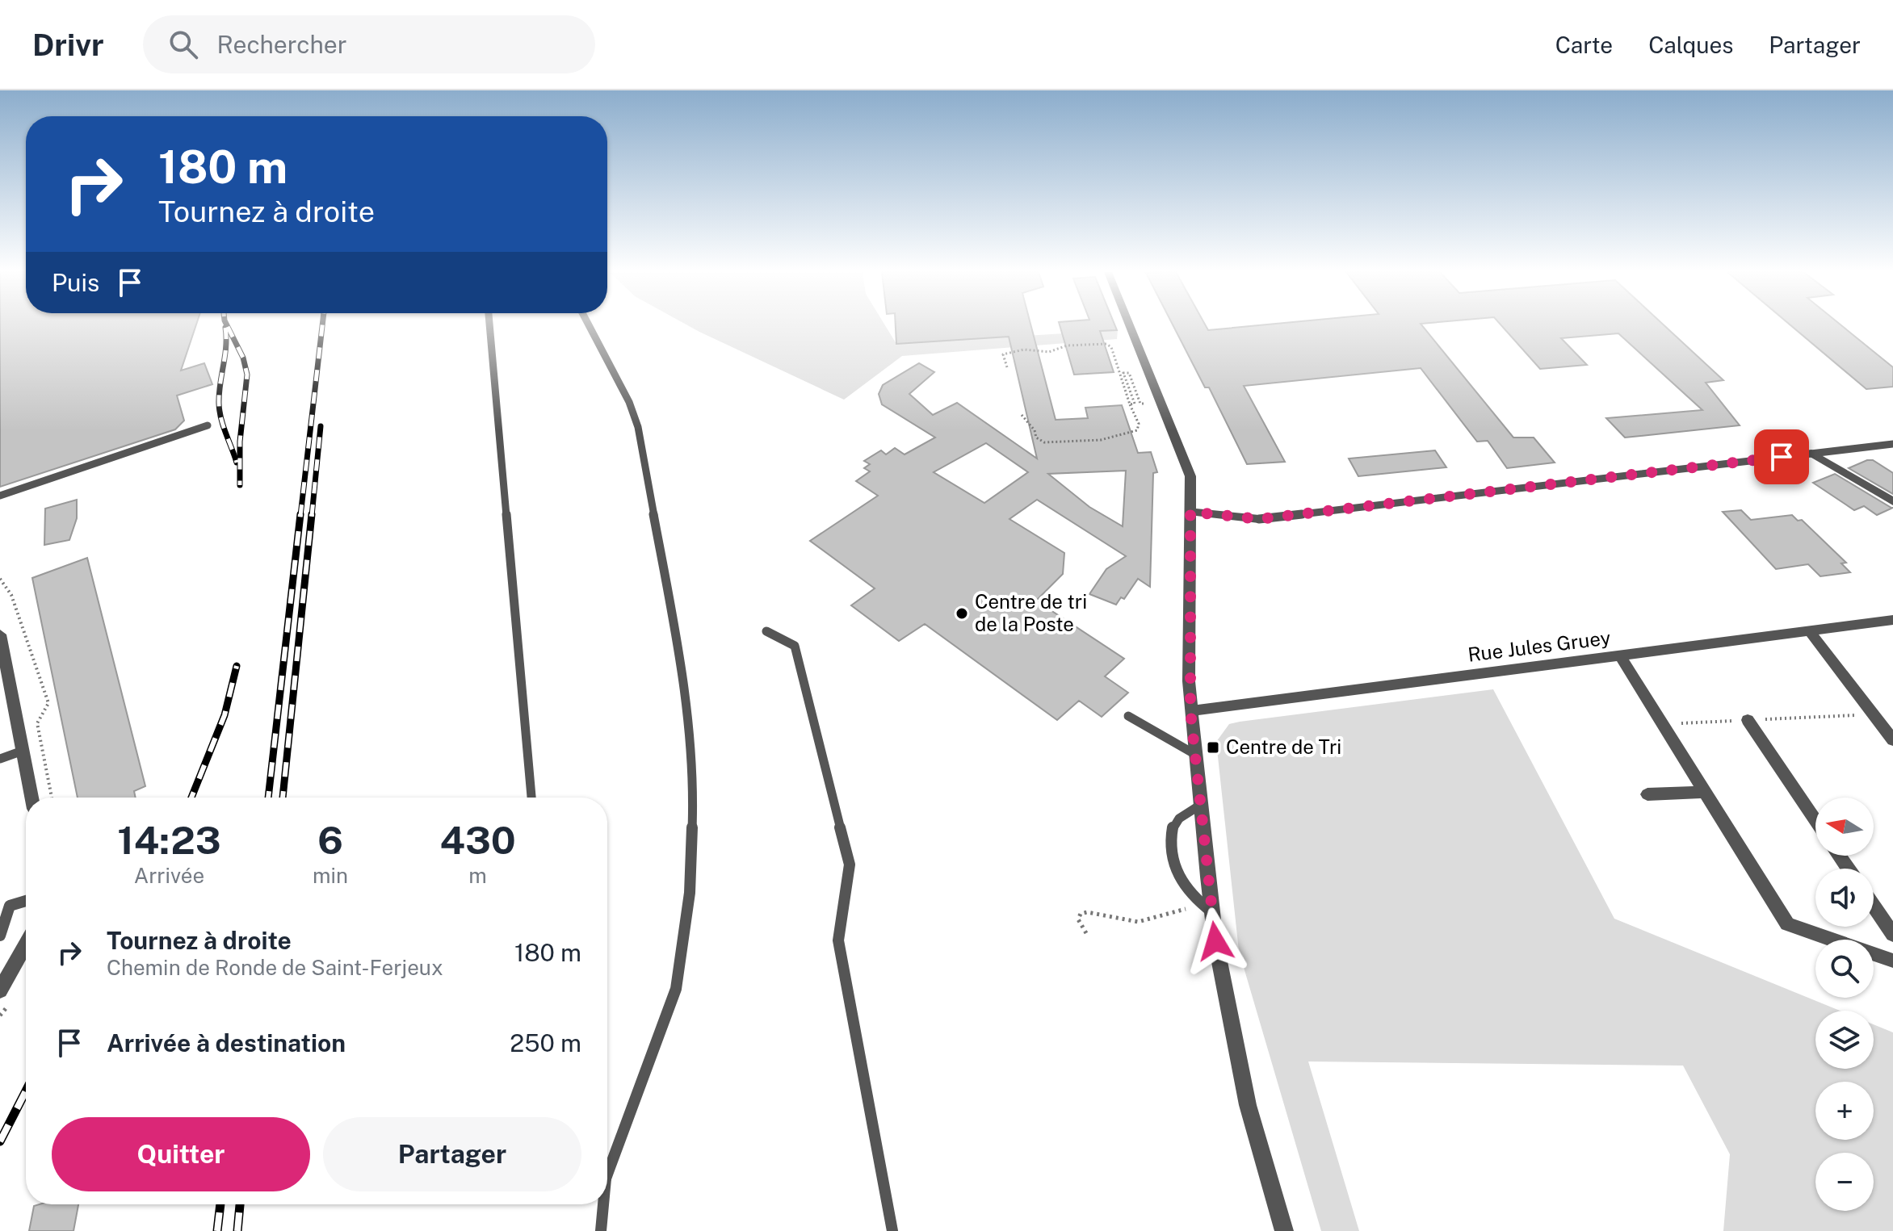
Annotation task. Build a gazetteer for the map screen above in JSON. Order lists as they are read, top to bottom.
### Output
{
  "streets": {
    "street": ["Rue Jules Gruey"]
  },
  "places": {
    "other": ["Centre de tri de la Poste"],
    "transit": ["Centre de Tri"]
  },
  "north": "left",
  "page": {
    "header": "Drivr",
    "search": "Rechercher",
    "nav": ["Carte", "Calques", "Partager"],
    "turn": ["180 m", "Tournez à droite"],
    "then": "Puis",
    "map_buttons": ["+", "−"],
    "eta": [
      "14:23",
      "Arrivée",
      "6",
      "min",
      "430",
      "m"
    ],
    "list": [
      {
        "name": "Tournez à droite",
        "note": "Chemin de Ronde de Saint-Ferjeux",
        "value": "180 m"
      },
      {
        "name": "Arrivée à destination",
        "value": "250 m"
      }
    ],
    "buttons": ["Quitter", "Partager"]
  }
}
